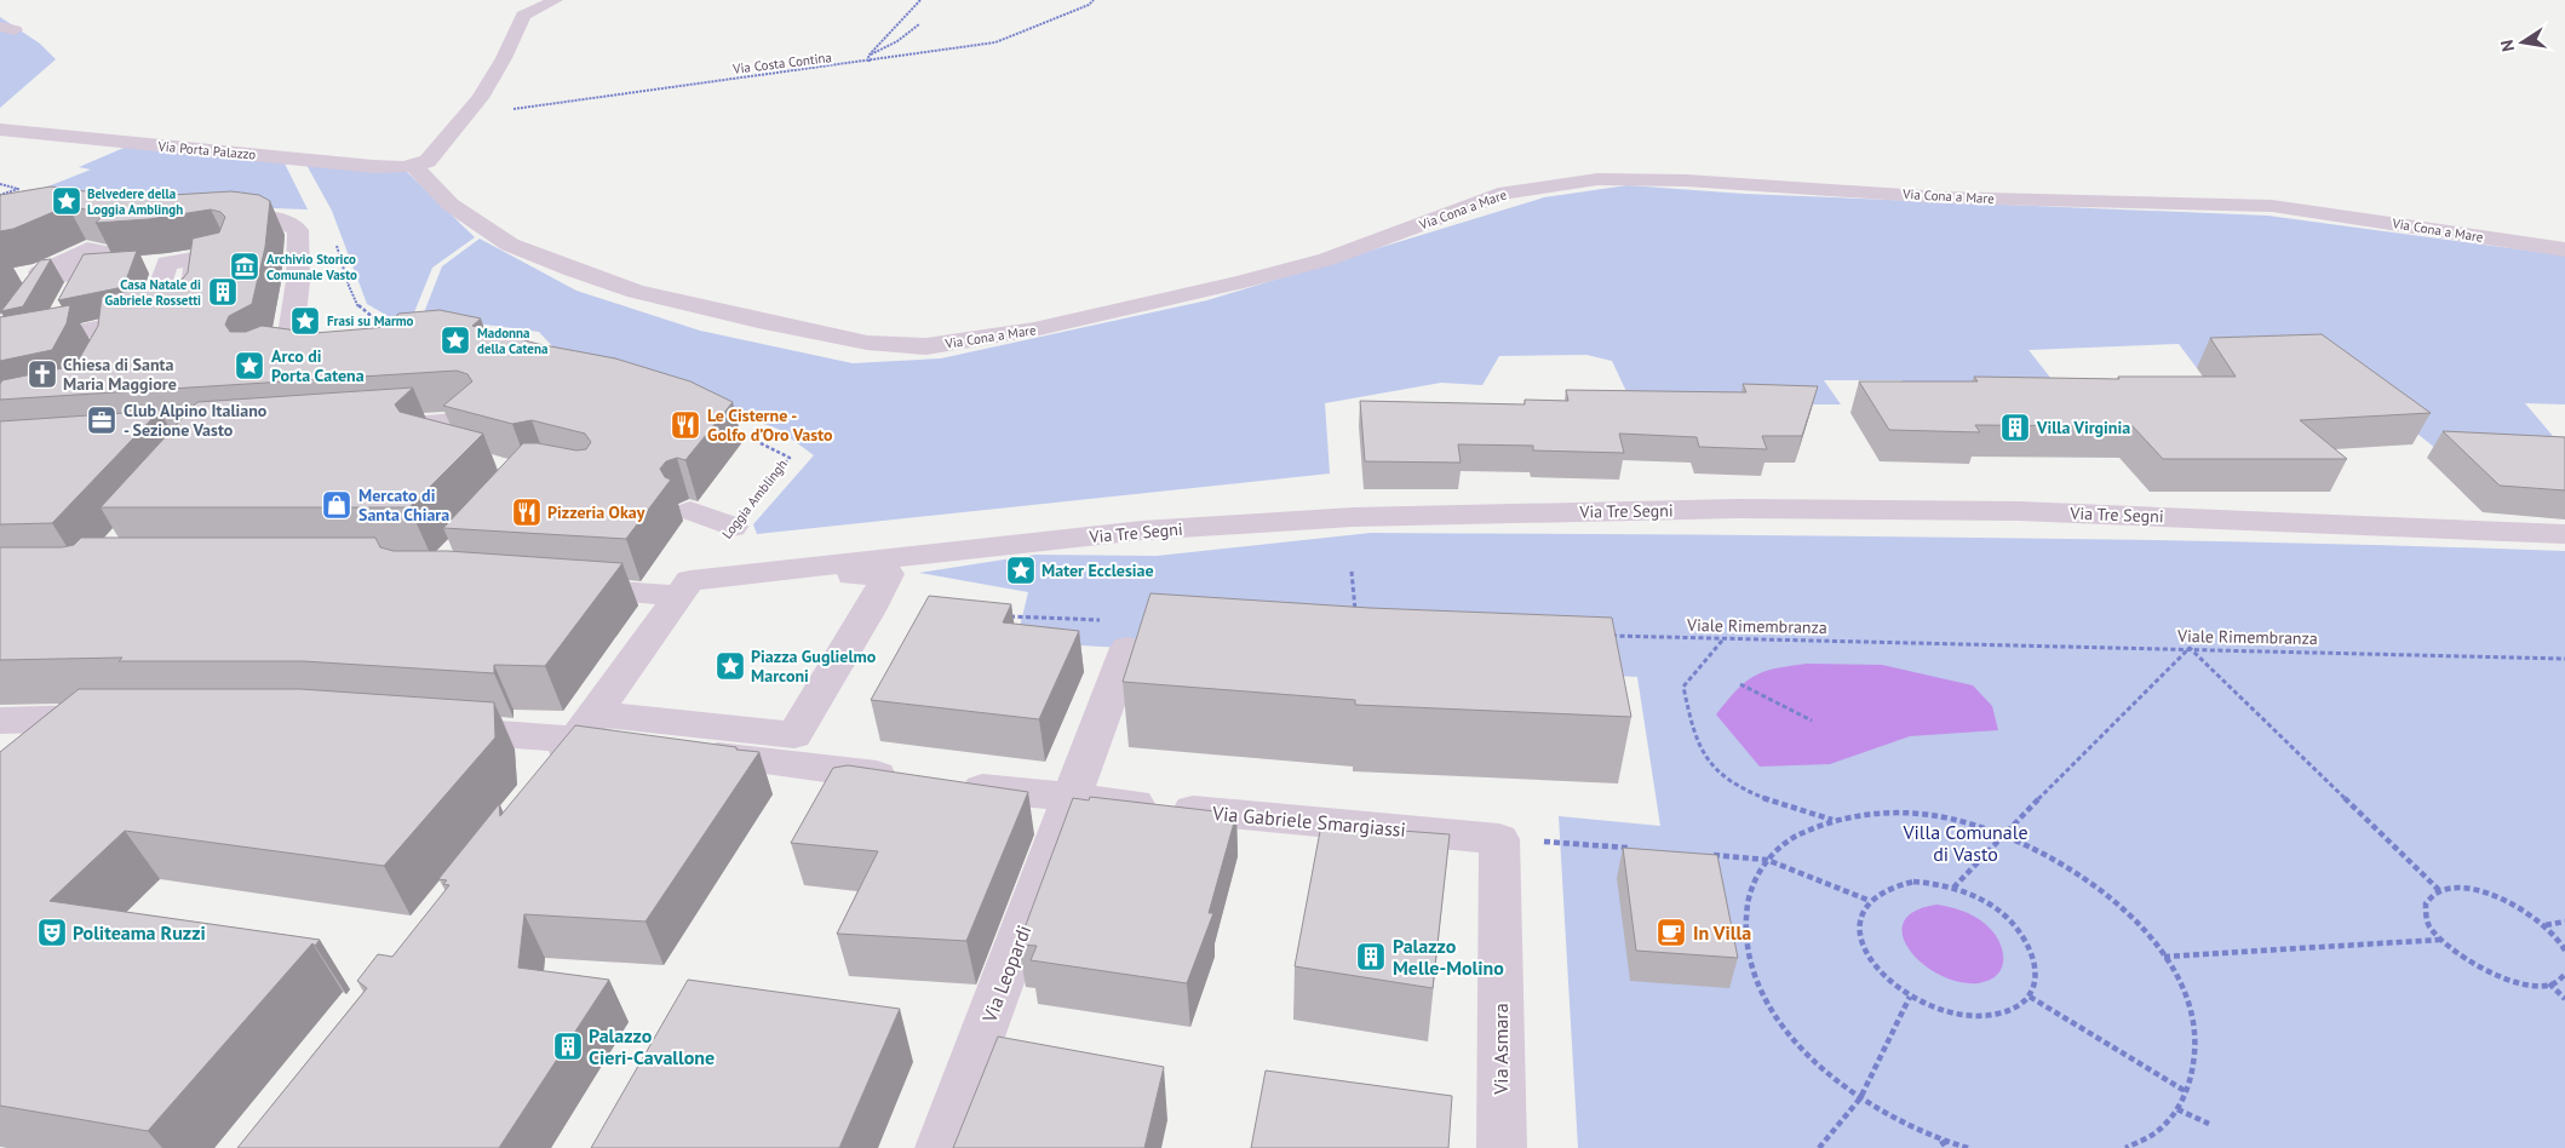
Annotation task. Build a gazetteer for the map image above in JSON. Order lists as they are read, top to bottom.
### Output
{
  "streets": {
    "street": [
      "Via Porta Palazzo",
      "Via Cona a Mare",
      "Via Tre Segni",
      "Via Gabriele Smargiassi",
      "Via Leopardi",
      "Via Asmara"
    ],
    "path": ["Via Costa Contina", "Loggia Amblingh", "Viale Rimembranza"]
  },
  "crossings": [
    ["Via Porta Palazzo", "Via Cona a Mare"],
    ["Via Gabriele Smargiassi", "Via Leopardi"],
    ["Via Gabriele Smargiassi", "Via Asmara"]
  ],
  "parks": ["Villa Comunale di Vasto"],
  "places": {
    "place": [
      "Belvedere della Loggia Amblingh",
      "Frasi su Marmo",
      "Madonna della Catena",
      "Arco di Porta Catena",
      "Mater Ecclesiae",
      "Piazza Guglielmo Marconi"
    ],
    "museum": ["Archivio Storico Comunale Vasto"],
    "building": [
      "Casa Natale di Gabriele Rossetti",
      "Villa Virginia",
      "Palazzo Melle-Molino",
      "Palazzo Cieri-Cavallone"
    ],
    "church": ["Chiesa di Santa Maria Maggiore"],
    "office": ["Club Alpino Italiano - Sezione Vasto"],
    "restaurant": ["Le Cisterne - Golfo d’Oro Vasto", "Pizzeria Okay"],
    "shop": ["Mercato di Santa Chiara"],
    "theatre": ["Politeama Ruzzi"],
    "cafe": ["In Villa"]
  },
  "north": "left"
}
